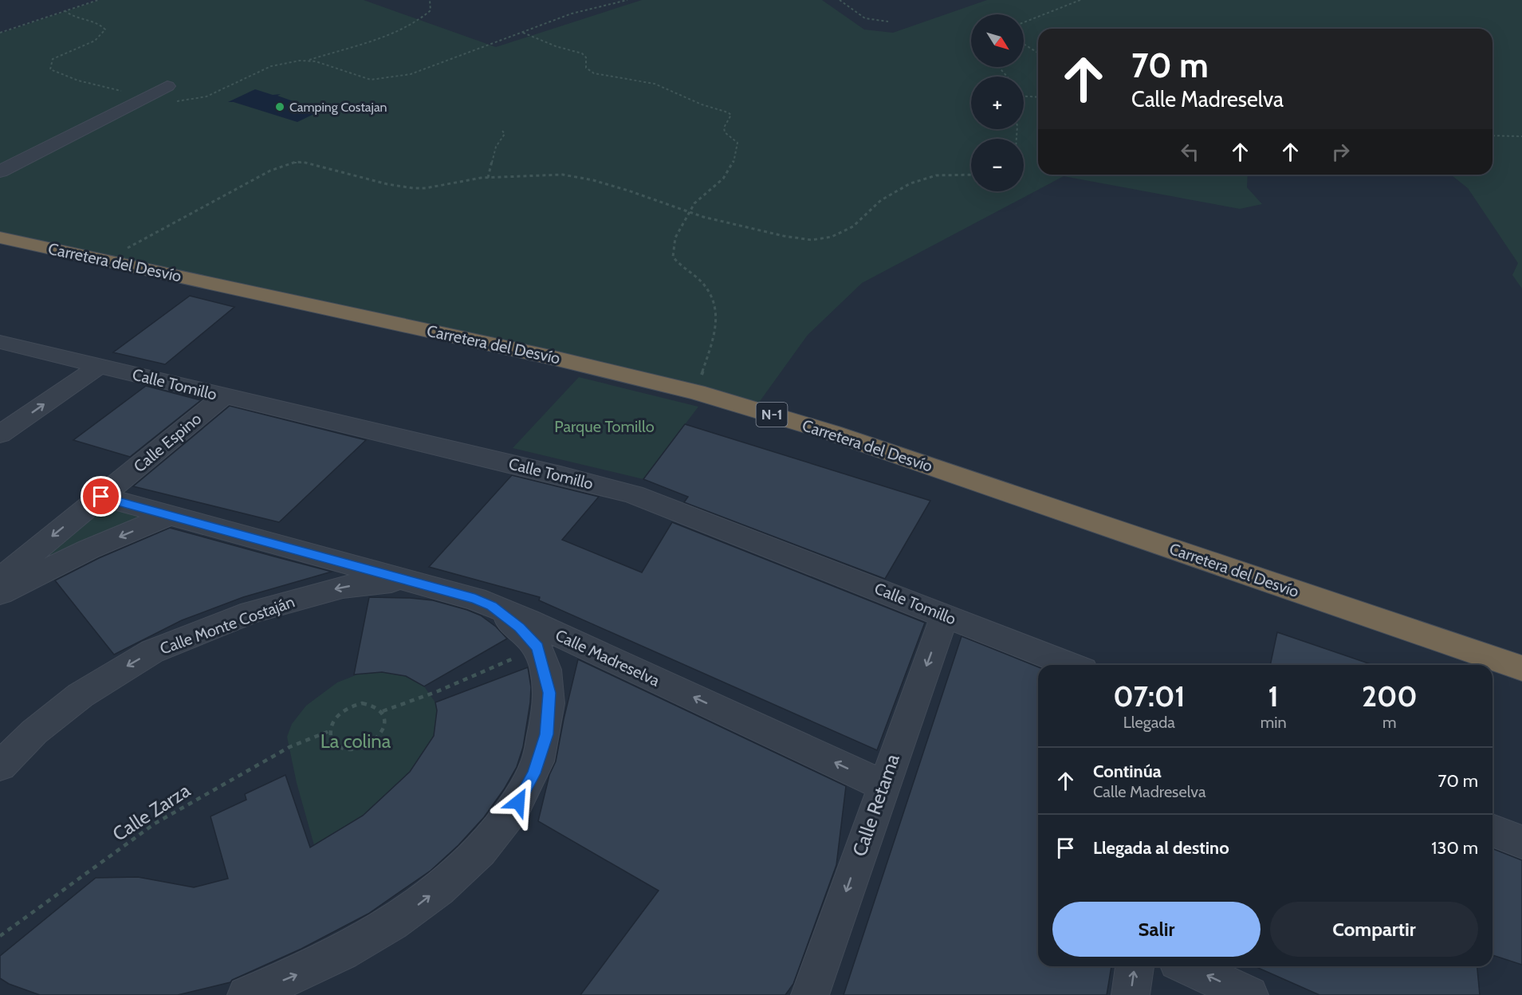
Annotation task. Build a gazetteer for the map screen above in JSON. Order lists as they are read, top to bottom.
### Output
{
  "streets": {
    "highway": ["Carretera del Desvío", "N-1"],
    "street": [
      "Calle Tomillo",
      "Calle Espino",
      "Calle Monte Costaján",
      "Calle Madreselva",
      "Calle Retama"
    ],
    "path": ["Calle Zarza"]
  },
  "crossings": [
    ["Calle Tomillo", "Calle Espino"],
    ["Calle Tomillo", "Calle Retama"],
    ["Calle Espino", "Calle Madreselva"],
    ["Calle Monte Costaján", "Calle Madreselva"],
    ["Calle Madreselva", "Calle Retama"]
  ],
  "one_way": ["Calle Madreselva", "Calle Retama"],
  "parks": ["Parque Tomillo", "La colina"],
  "places": ["Camping Costajan"],
  "north": "bottom right",
  "page": {
    "map_buttons": ["+", "−"],
    "turn": ["70 m", "Calle Madreselva"],
    "eta": [
      "07:01",
      "Llegada",
      "1",
      "min",
      "200",
      "m"
    ],
    "list": [
      {
        "name": "Continúa",
        "note": "Calle Madreselva",
        "value": "70 m"
      },
      {
        "name": "Llegada al destino",
        "value": "130 m"
      }
    ],
    "buttons": ["Salir", "Compartir"]
  }
}
